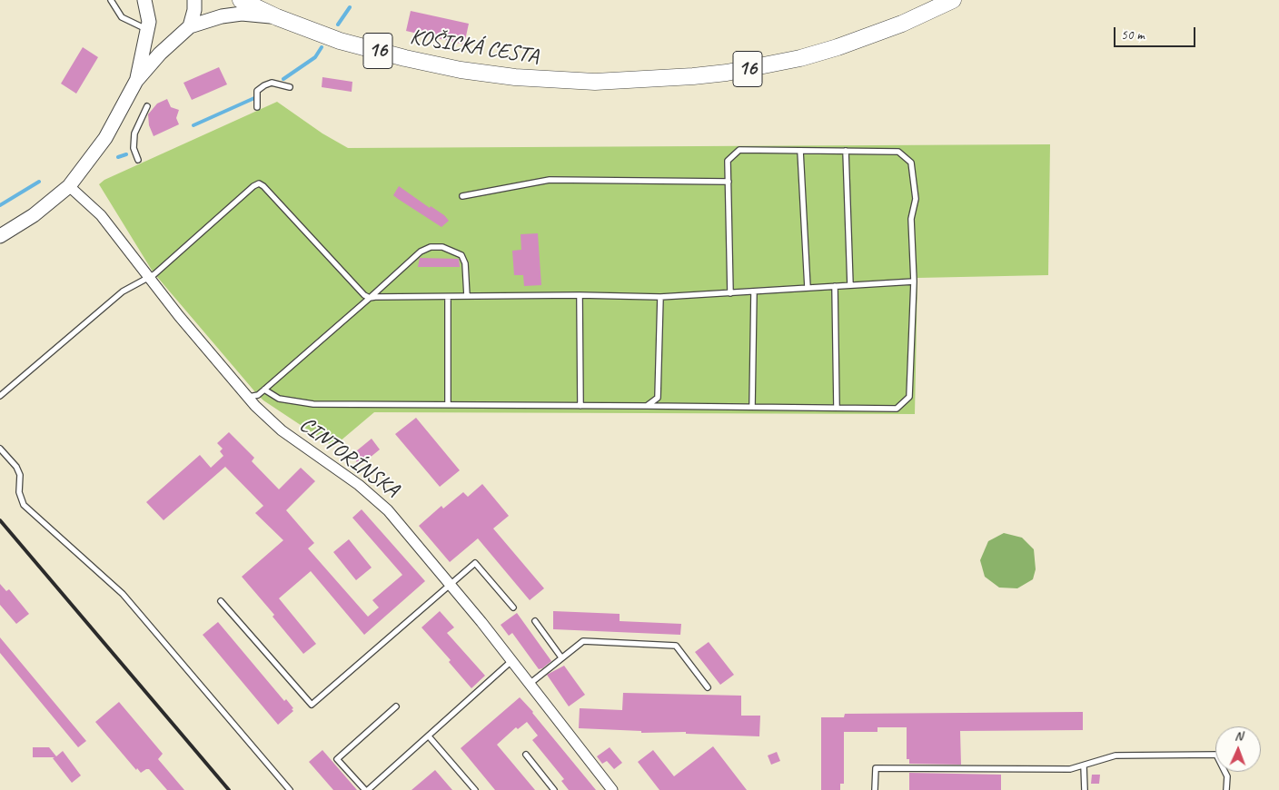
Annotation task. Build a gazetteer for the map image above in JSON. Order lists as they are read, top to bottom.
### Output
{
  "streets": {
    "main road": ["KOŠICKÁ CESTA", "16"],
    "street": ["CINTORÍNSKA"]
  },
  "scale_bar": "50 m",
  "north": "top"
}
